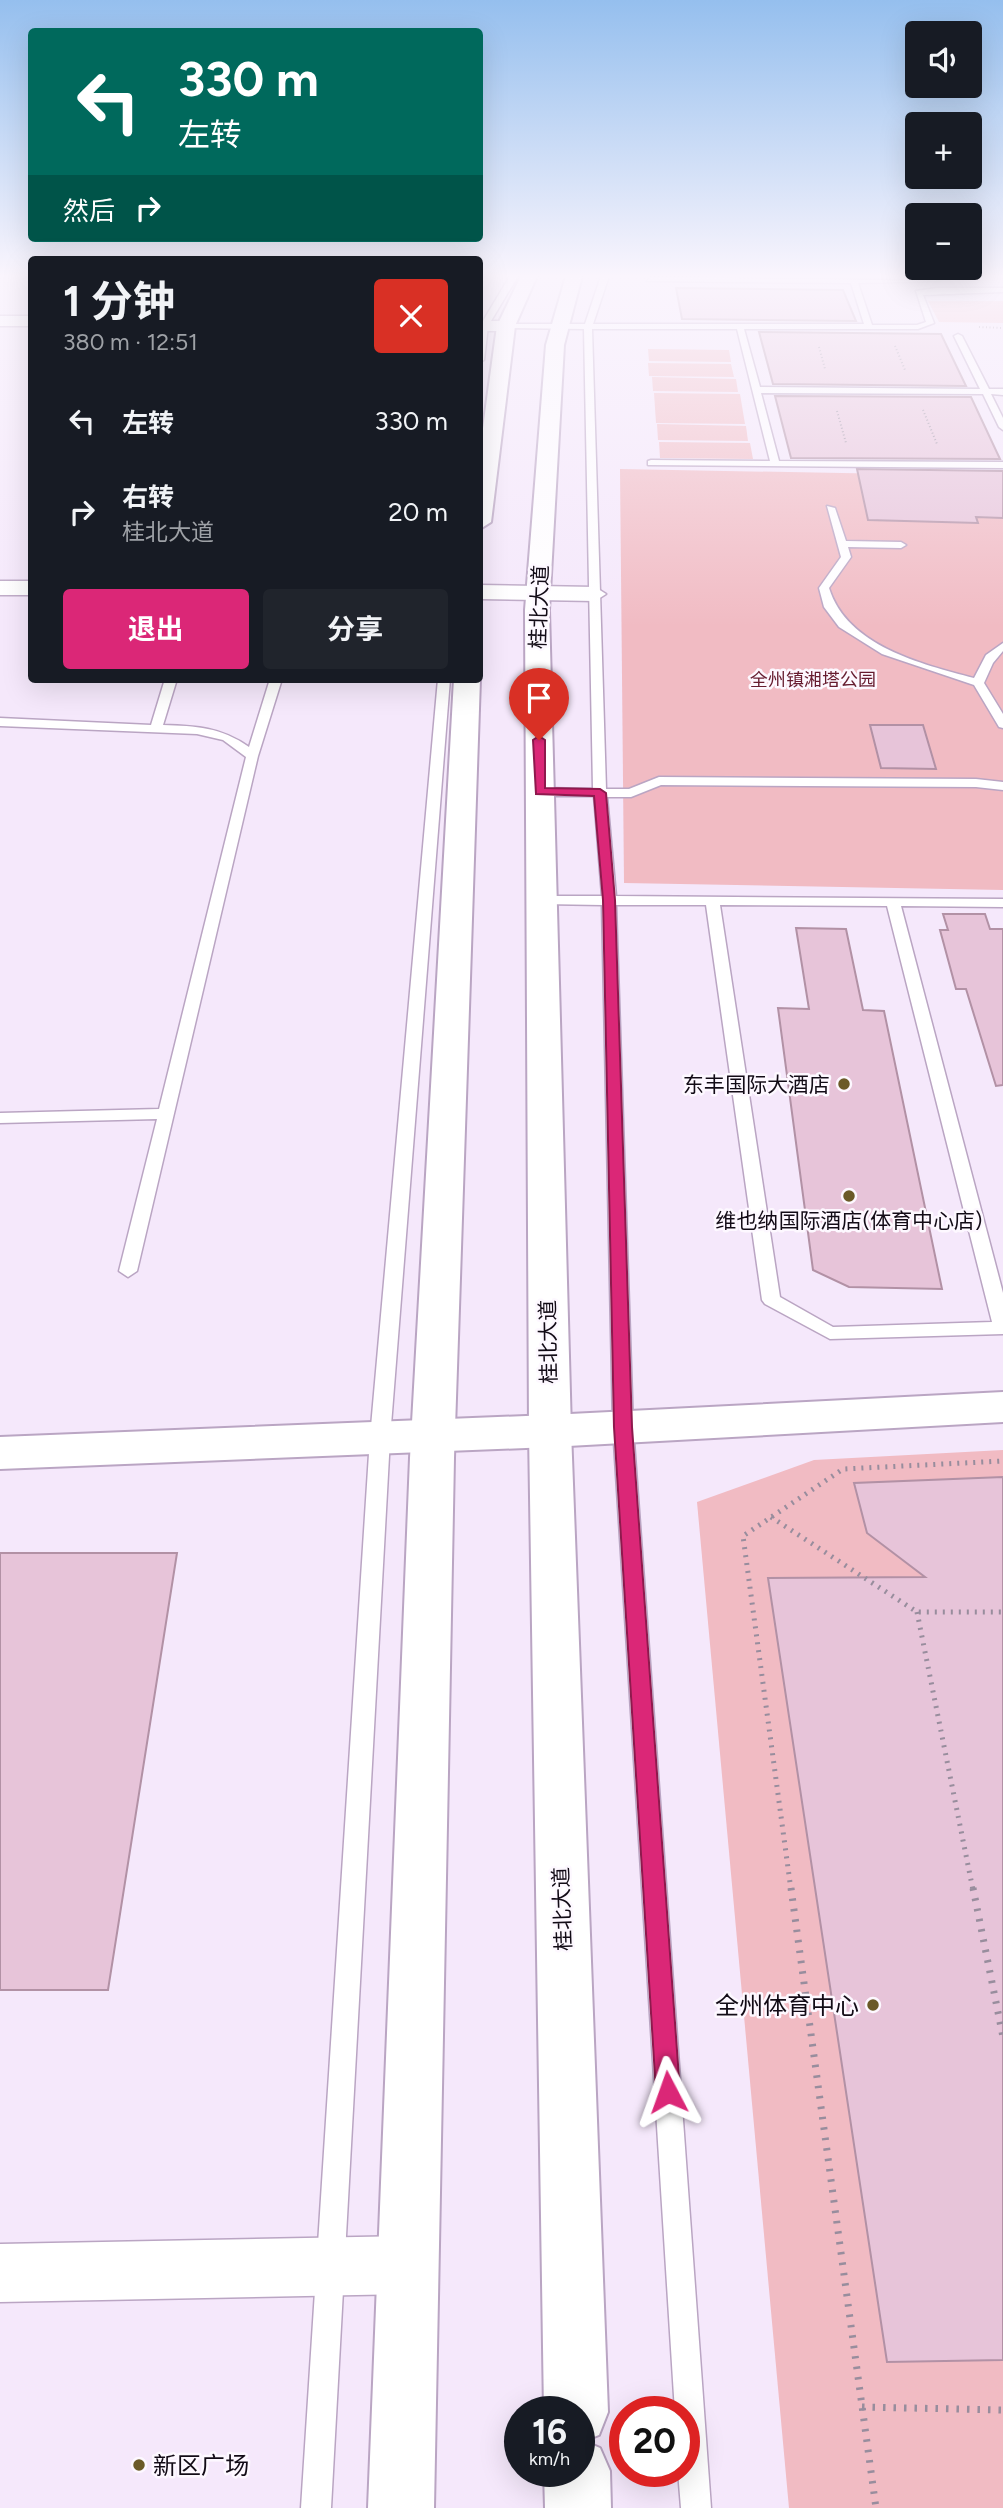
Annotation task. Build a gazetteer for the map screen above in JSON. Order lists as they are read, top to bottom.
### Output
{
  "streets": {
    "main road": ["桂北大道"]
  },
  "parks": ["全州镇湘塔公园"],
  "places": [
    "东丰国际大酒店",
    "维也纳国际酒店(体育中心店)",
    "全州体育中心",
    "新区广场"
  ],
  "page": {
    "map_buttons": ["+", "−"],
    "turn": ["330 m", "左转"],
    "then": "然后",
    "heading": ["1 分钟", "380 m · 12:51"],
    "list": [
      {
        "name": "左转",
        "value": "330 m"
      },
      {
        "name": "右转",
        "note": "桂北大道",
        "value": "20 m"
      }
    ],
    "buttons": ["退出", "分享"],
    "speed": "16 km/h",
    "limit": "20"
  }
}
